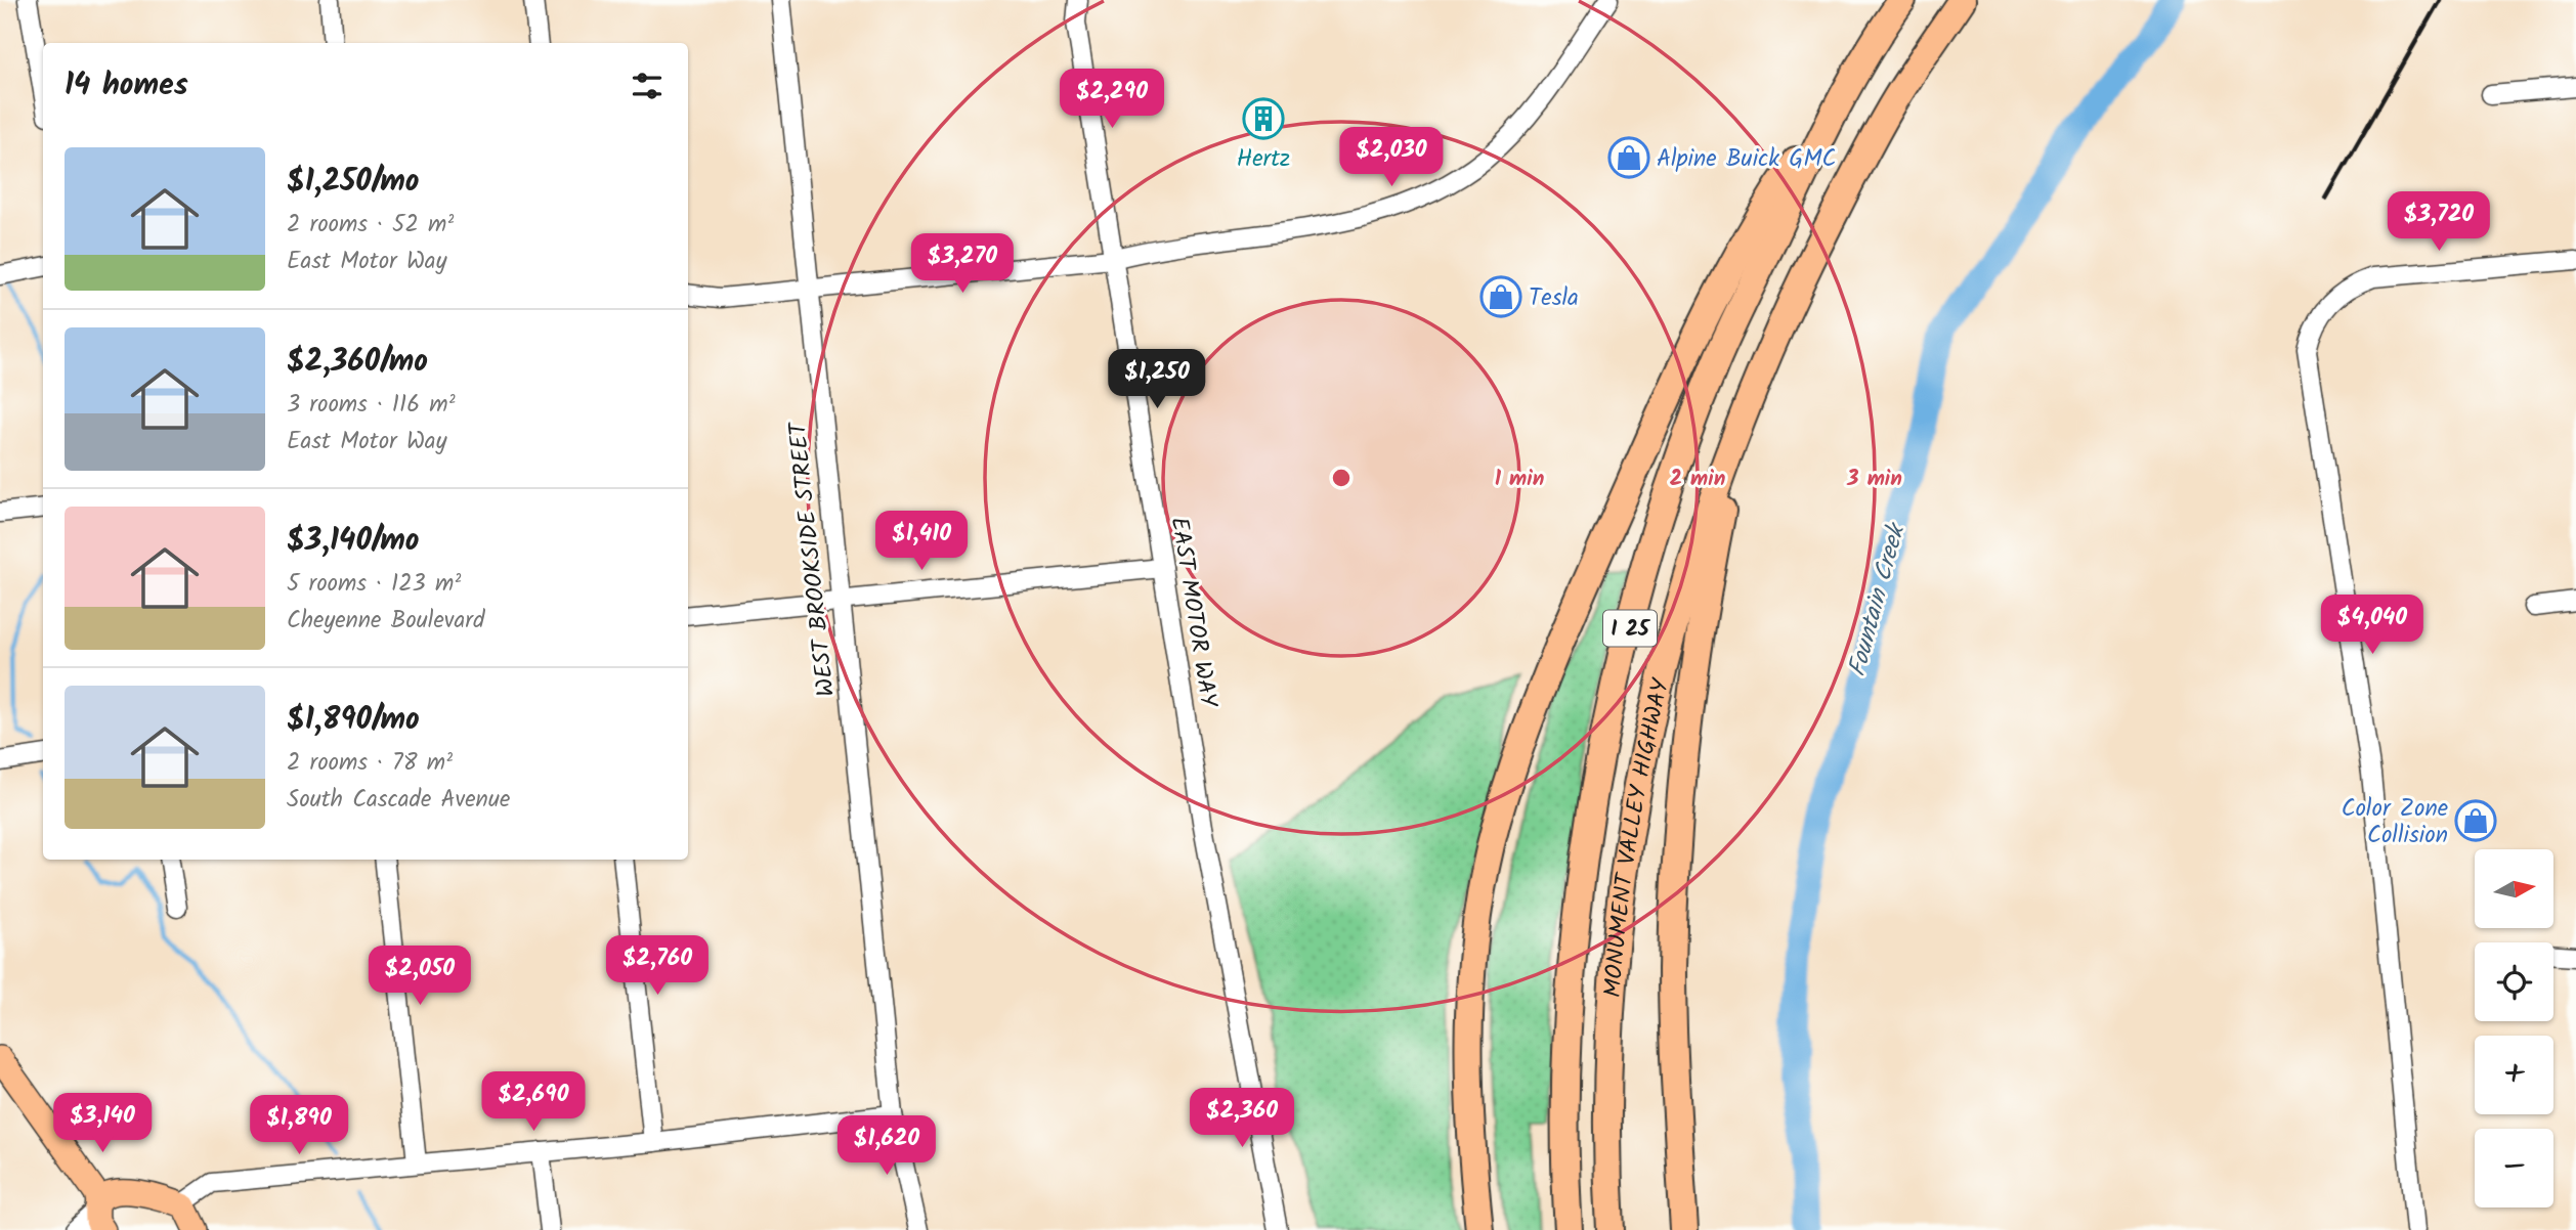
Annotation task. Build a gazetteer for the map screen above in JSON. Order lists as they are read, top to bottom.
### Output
{
  "streets": {
    "highway": ["I 25", "MONUMENT VALLEY HIGHWAY"],
    "street": ["WEST BROOKSIDE STREET", "EAST MOTOR WAY"]
  },
  "water": ["Fountain Creek"],
  "places": {
    "building": ["Hertz"],
    "shop": ["Alpine Buick GMC", "Tesla", "Color Zone Collision"]
  },
  "north": "right",
  "page": {
    "heading": "14 homes",
    "price": [
      "$2,290",
      "$2,030",
      "$3,720",
      "$3,270",
      "$1,250",
      "$1,410",
      "$4,040",
      "$2,760",
      "$2,050",
      "$2,690",
      "$2,360",
      "$3,140",
      "$1,890",
      "$1,620"
    ],
    "list": [
      {
        "name": "$1,250/mo",
        "note": "2 rooms · 52 m² · East Motor Way"
      },
      {
        "name": "$2,360/mo",
        "note": "3 rooms · 116 m² · East Motor Way"
      },
      {
        "name": "$3,140/mo",
        "note": "5 rooms · 123 m² · Cheyenne Boulevard"
      },
      {
        "name": "$1,890/mo",
        "note": "2 rooms · 78 m² · South Cascade Avenue"
      }
    ],
    "map_buttons": ["+", "−"]
  },
  "rings": ["1 min", "2 min", "3 min"]
}
